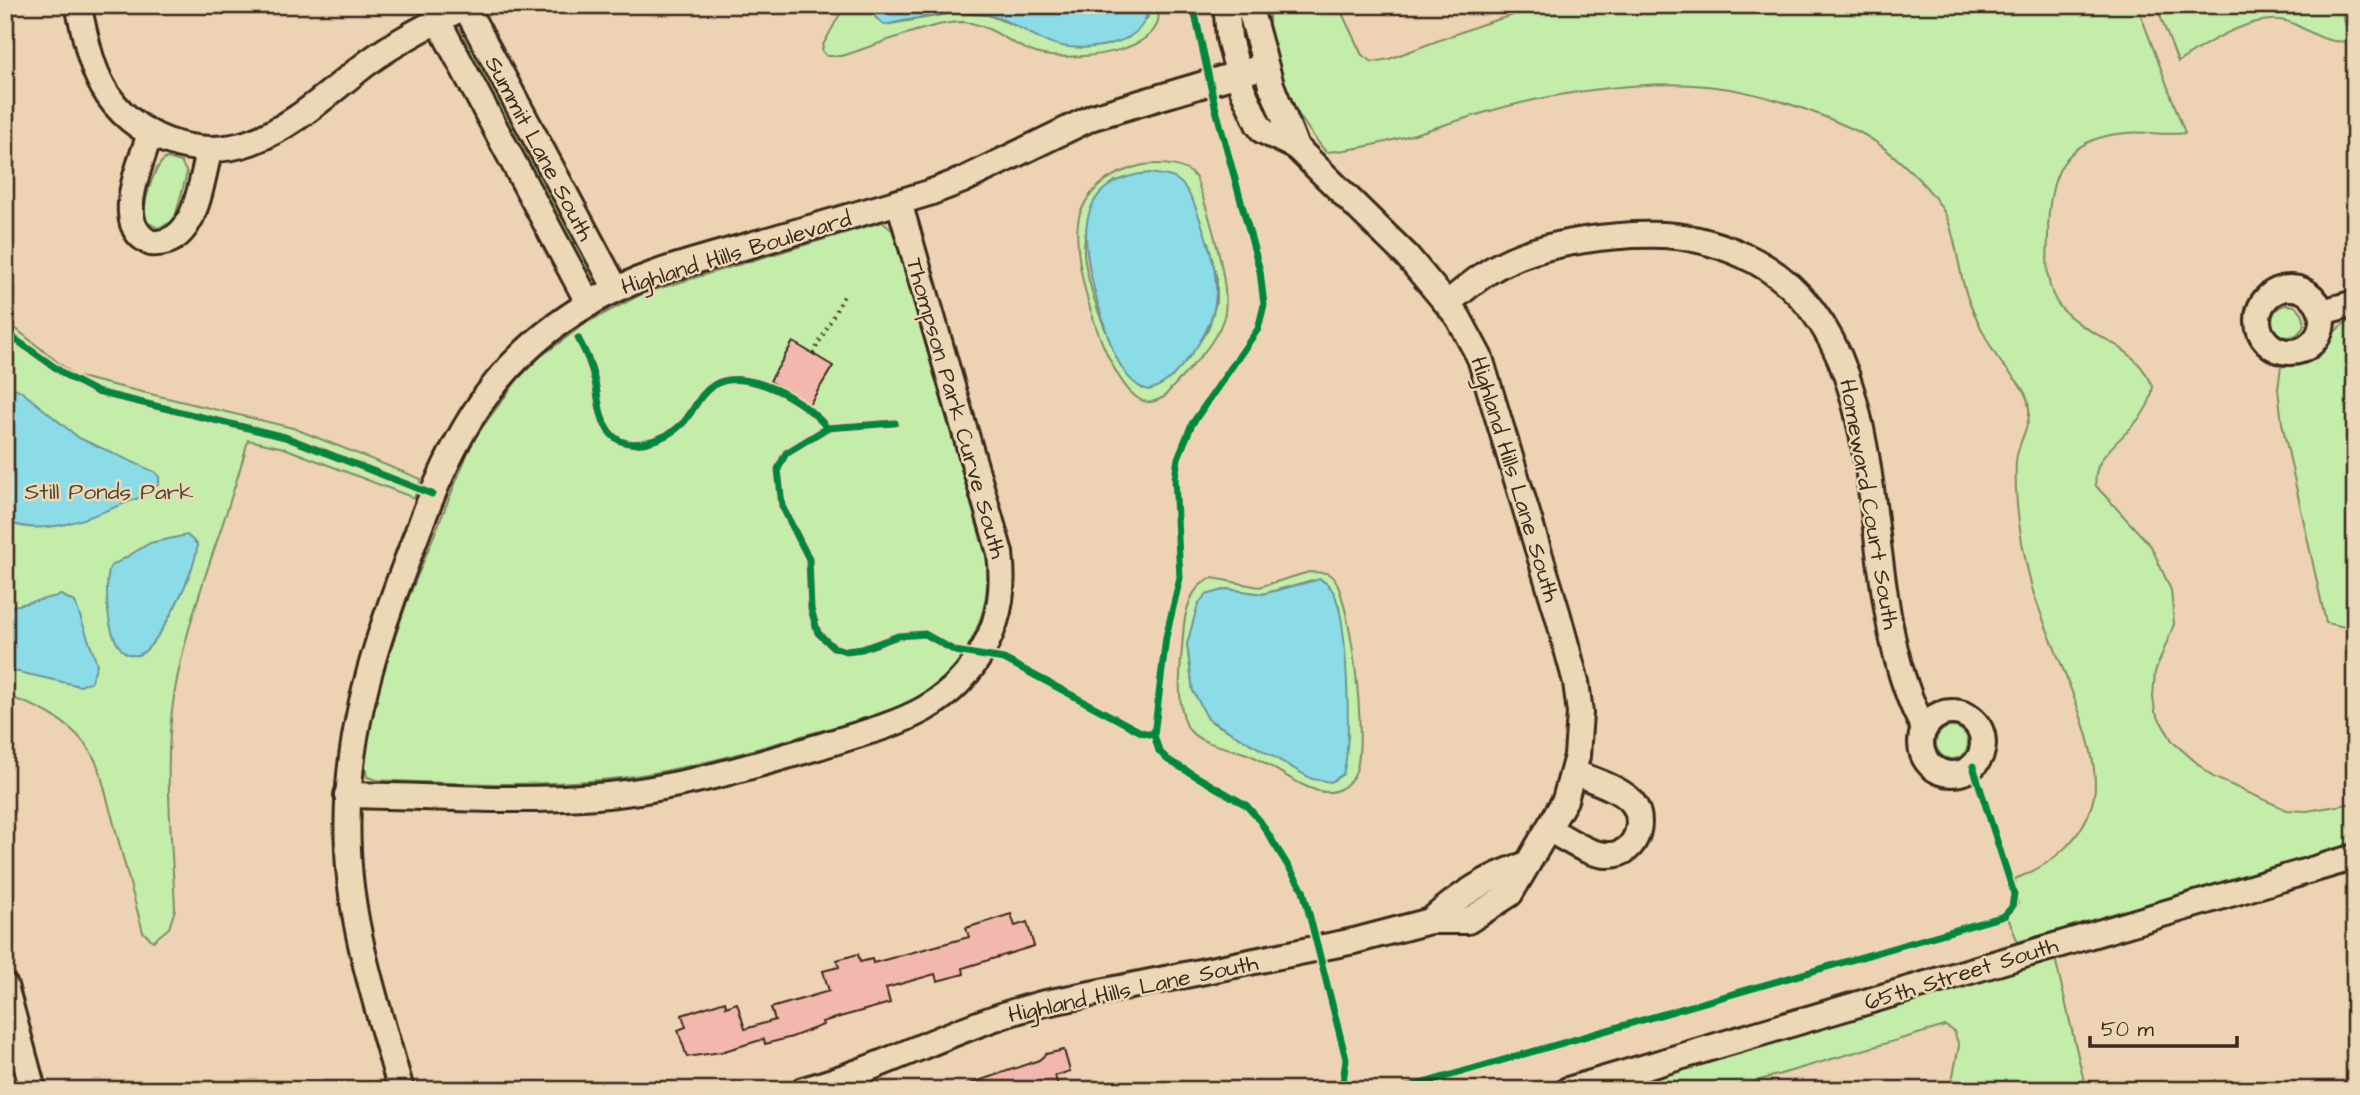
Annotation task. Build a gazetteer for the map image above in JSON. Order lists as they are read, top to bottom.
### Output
{
  "streets": {
    "street": [
      "Summit Lane South",
      "Highland Hills Boulevard",
      "Thompson Park Curve South",
      "Highland Hills Lane South",
      "Homeward Court South",
      "65th Street South"
    ]
  },
  "crossings": [
    ["Summit Lane South", "Highland Hills Boulevard"],
    ["Highland Hills Boulevard", "Thompson Park Curve South"],
    ["Highland Hills Boulevard", "Highland Hills Lane South"],
    ["Highland Hills Lane South", "Homeward Court South"]
  ],
  "parks": ["Still Ponds Park"],
  "scale_bar": "50 m"
}
